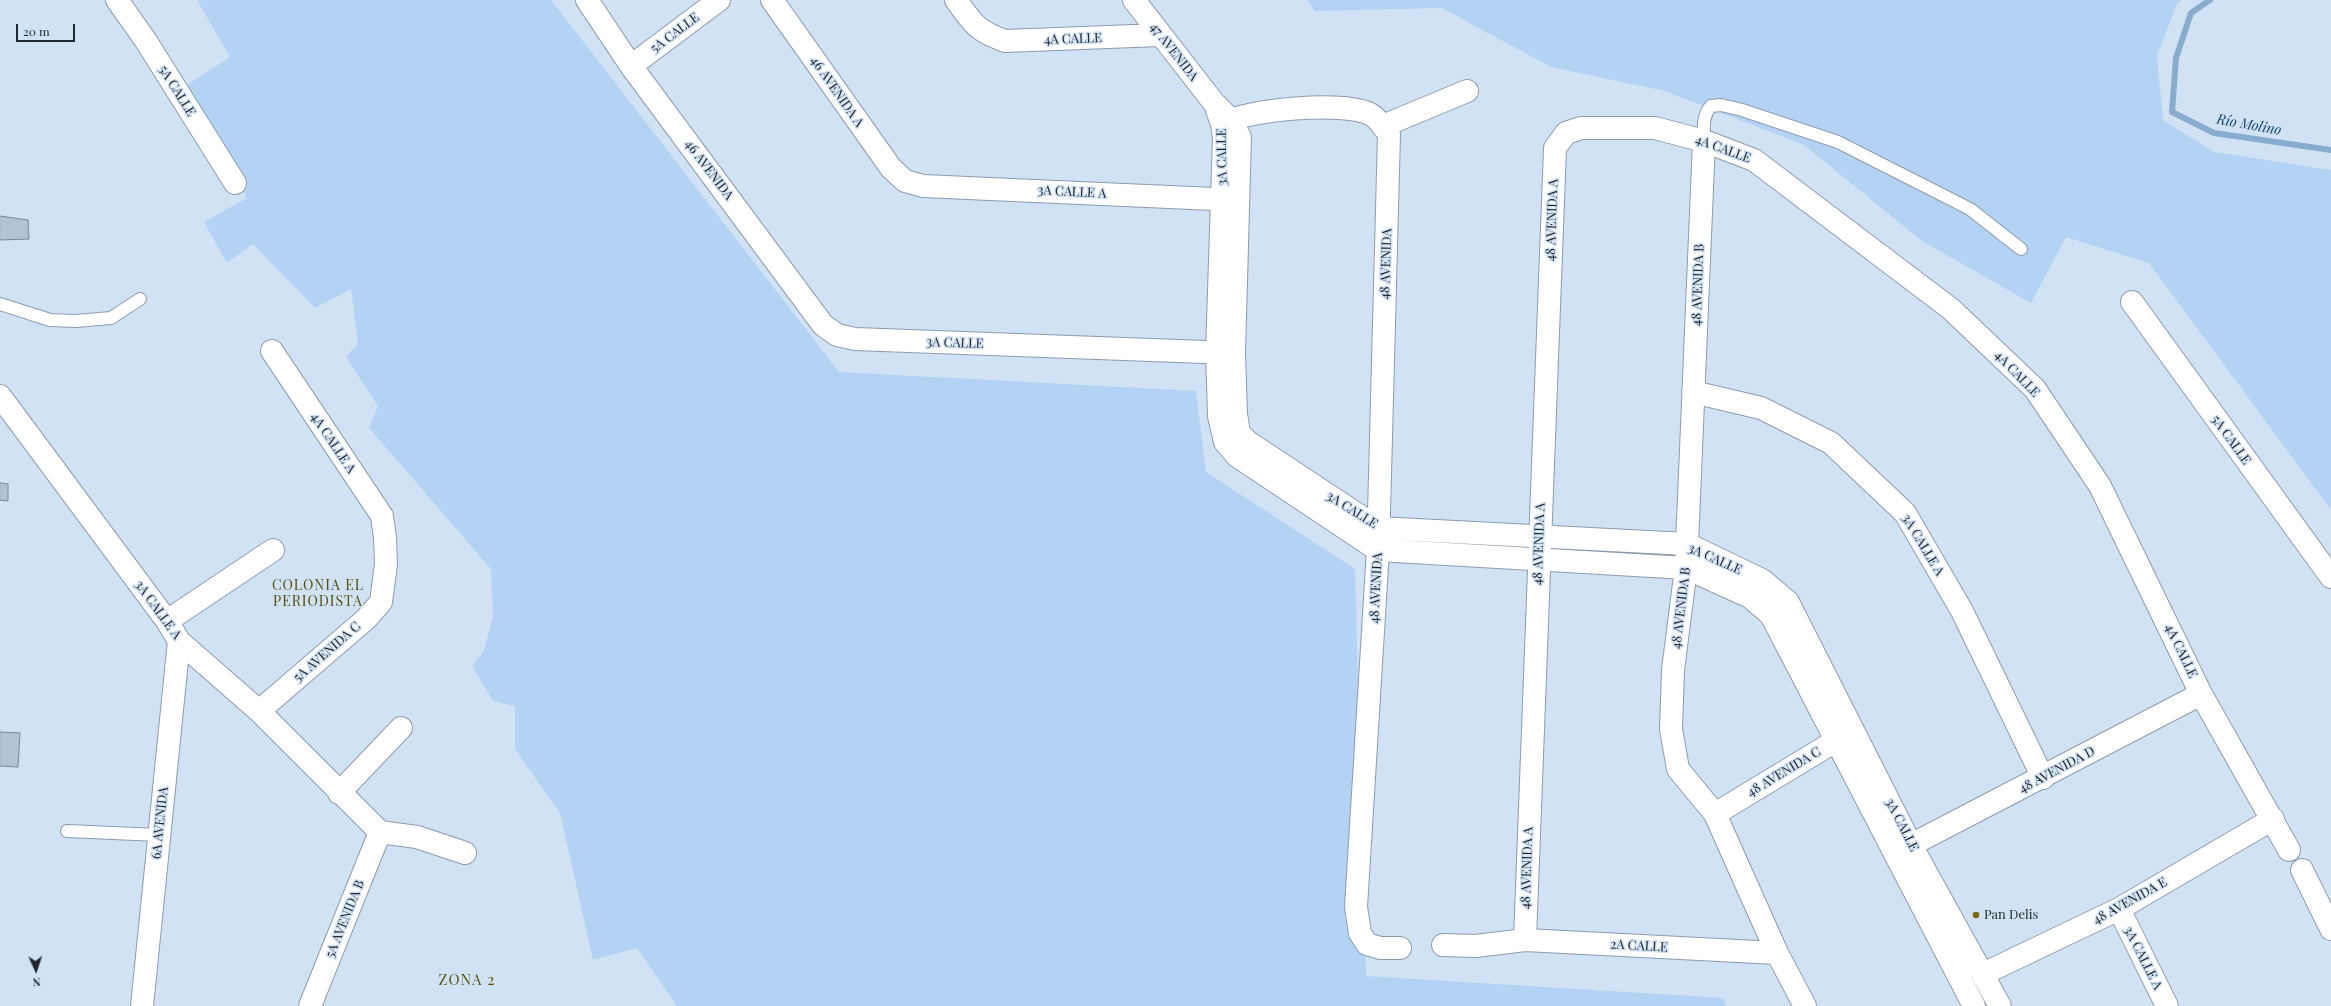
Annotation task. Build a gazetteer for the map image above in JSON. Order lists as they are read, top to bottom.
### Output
{
  "streets": {
    "street": [
      "5A CALLE",
      "4A CALLE",
      "47 AVENIDA",
      "46 AVENIDA A",
      "3A CALLE",
      "46 AVENIDA",
      "3A CALLE A",
      "48 AVENIDA A",
      "48 AVENIDA",
      "48 AVENIDA B",
      "4A CALLE A",
      "5A AVENIDA C",
      "48 AVENIDA D",
      "48 AVENIDA C",
      "6A AVENIDA",
      "48 AVENIDA E",
      "5A AVENIDA B",
      "2A CALLE"
    ]
  },
  "crossings": [
    ["5A CALLE", "46 AVENIDA"],
    ["4A CALLE", "47 AVENIDA"],
    ["4A CALLE", "48 AVENIDA A"],
    ["4A CALLE", "48 AVENIDA B"],
    ["4A CALLE", "48 AVENIDA D"],
    ["4A CALLE", "48 AVENIDA E"],
    ["47 AVENIDA", "3A CALLE"],
    ["46 AVENIDA A", "3A CALLE A"],
    ["3A CALLE", "46 AVENIDA"],
    ["3A CALLE", "3A CALLE A"],
    ["3A CALLE", "48 AVENIDA A"],
    ["3A CALLE", "48 AVENIDA"],
    ["3A CALLE", "48 AVENIDA B"],
    ["3A CALLE", "48 AVENIDA D"],
    ["3A CALLE", "48 AVENIDA C"],
    ["3A CALLE", "48 AVENIDA E"],
    ["3A CALLE A", "48 AVENIDA B"],
    ["3A CALLE A", "5A AVENIDA C"],
    ["3A CALLE A", "48 AVENIDA D"],
    ["3A CALLE A", "6A AVENIDA"],
    ["3A CALLE A", "48 AVENIDA E"],
    ["3A CALLE A", "5A AVENIDA B"],
    ["48 AVENIDA A", "2A CALLE"],
    ["48 AVENIDA B", "48 AVENIDA C"],
    ["48 AVENIDA B", "2A CALLE"],
    ["4A CALLE A", "5A AVENIDA C"]
  ],
  "districts": ["COLONIA EL PERIODISTA", "ZONA 2"],
  "water": ["Río Molino"],
  "places": ["Pan Delis"],
  "scale_bar": "20 m",
  "north": "bottom"
}
